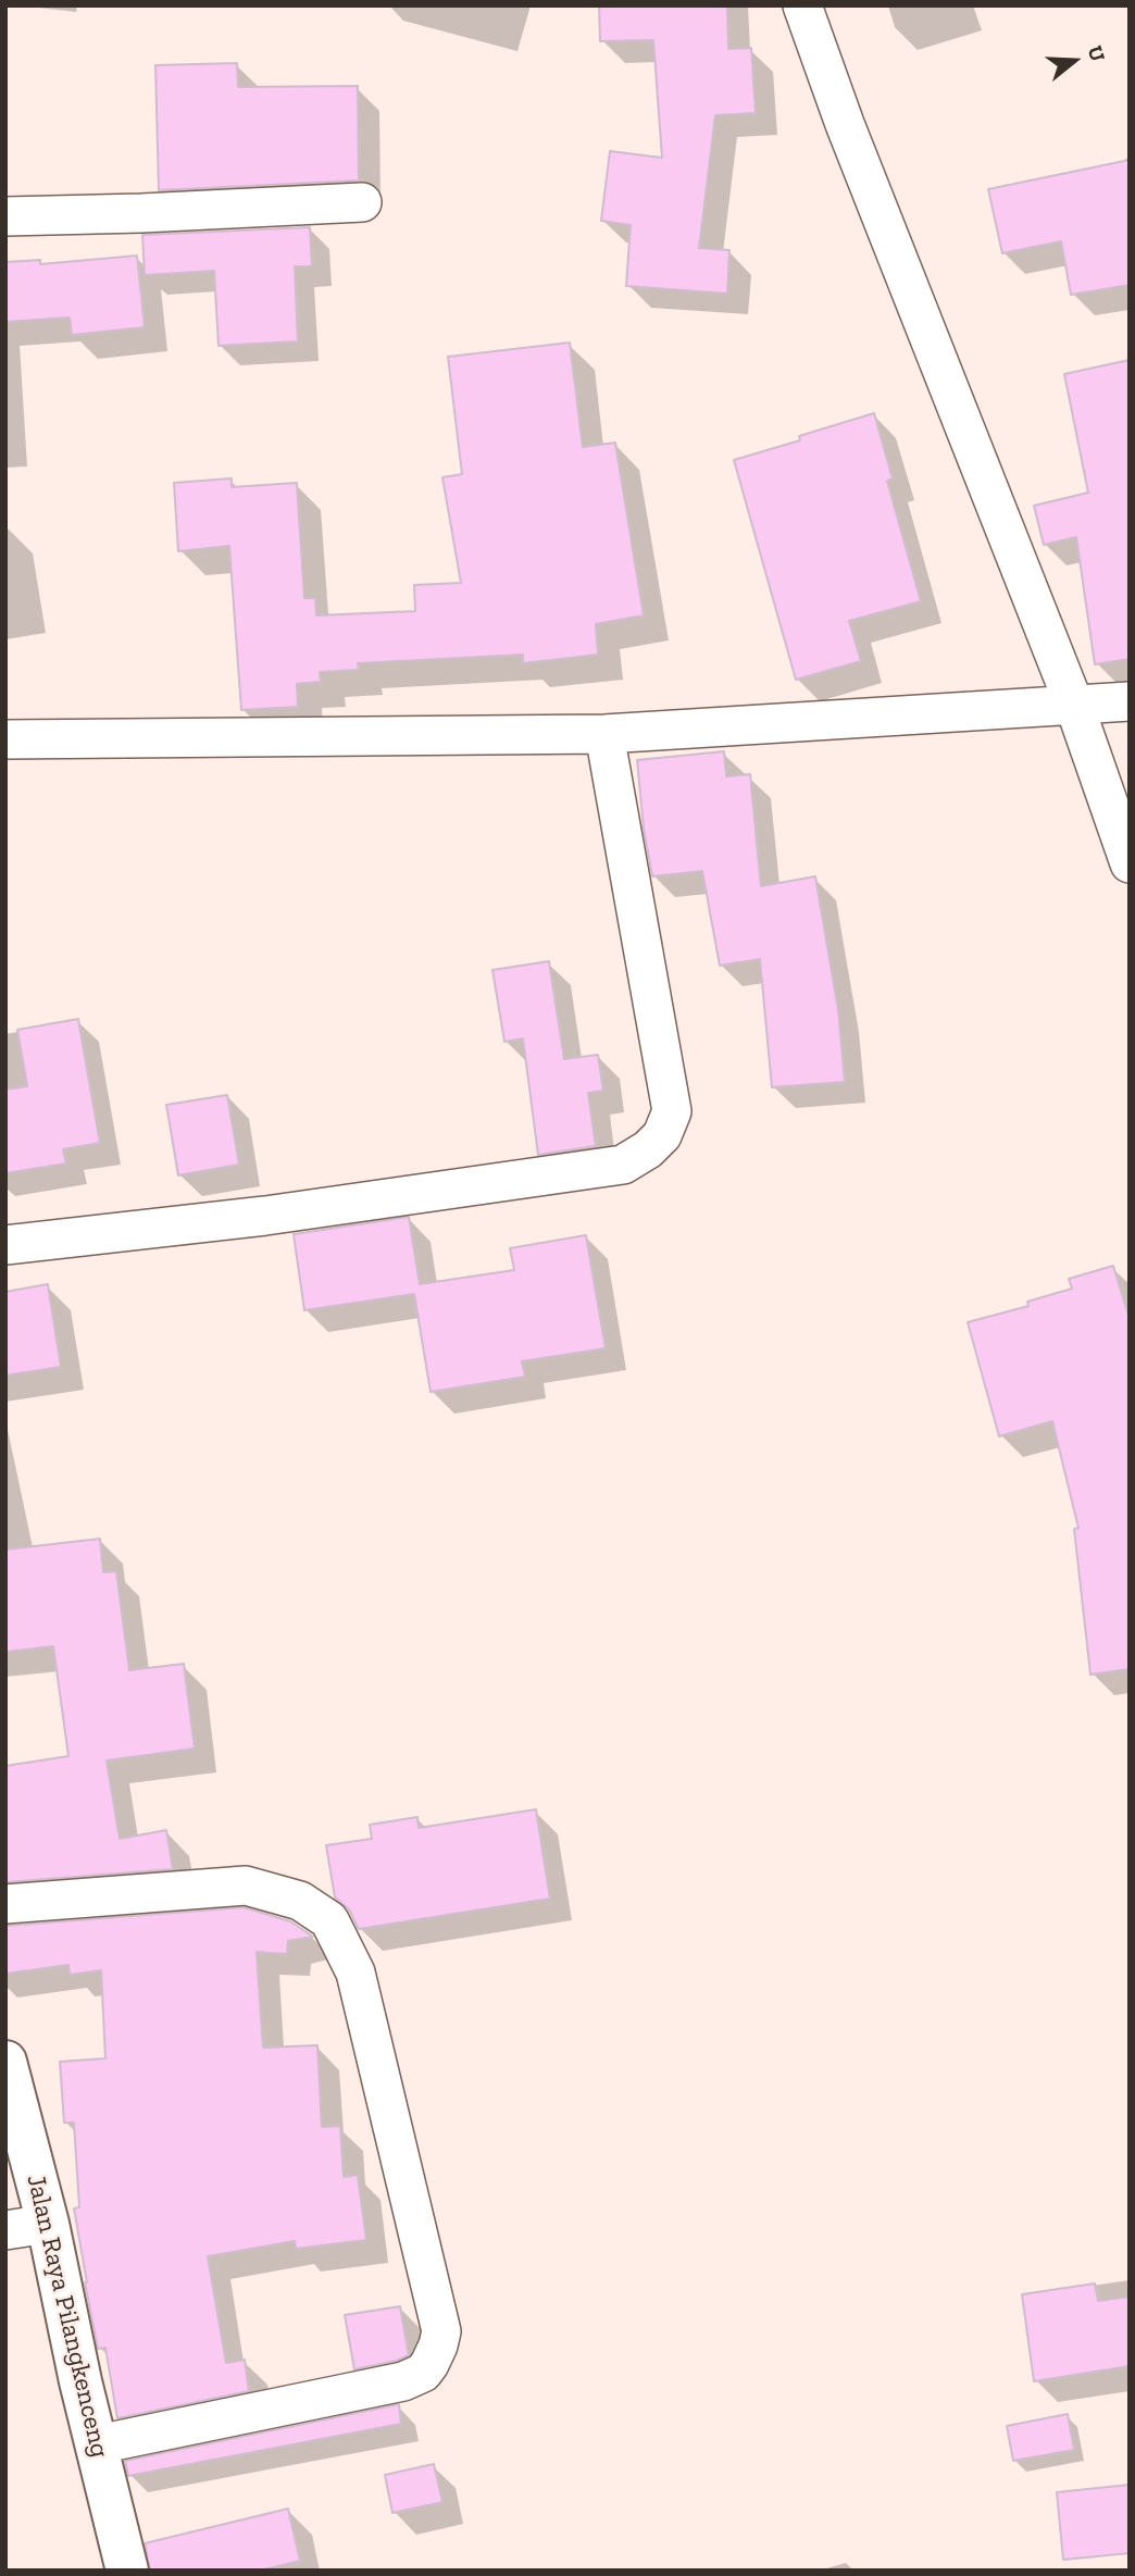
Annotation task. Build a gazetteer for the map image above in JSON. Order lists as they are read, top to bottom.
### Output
{
  "streets": {
    "main road": ["Jalan Raya Pilangkenceng"]
  },
  "north": "right"
}
